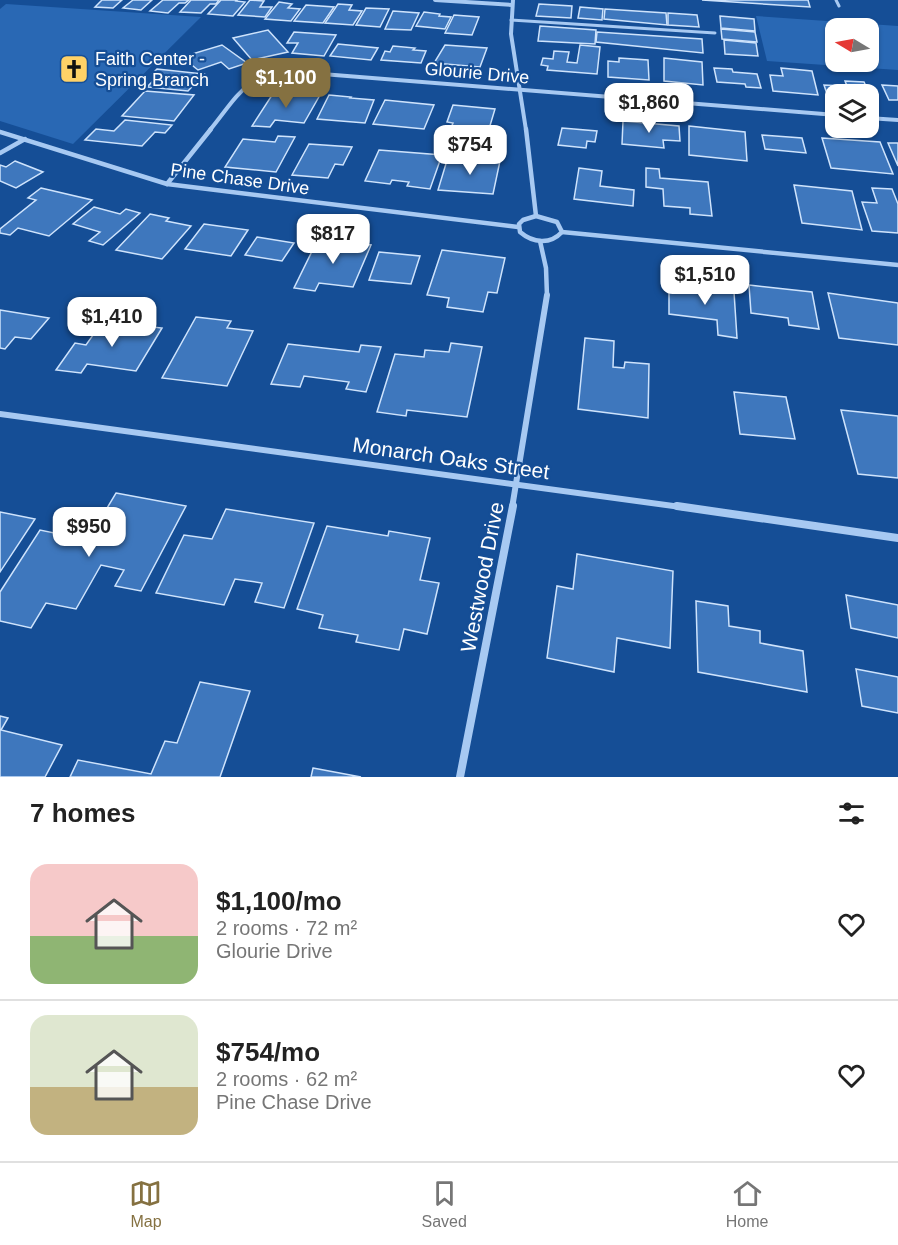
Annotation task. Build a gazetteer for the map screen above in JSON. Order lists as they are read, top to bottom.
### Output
{
  "streets": {
    "street": [
      "Glourie Drive",
      "Pine Chase Drive",
      "Monarch Oaks Street",
      "Westwood Drive"
    ]
  },
  "crossings": [
    ["Glourie Drive", "Pine Chase Drive"],
    ["Monarch Oaks Street", "Westwood Drive"]
  ],
  "places": {
    "church": ["Faith Center - Spring Branch"]
  },
  "north": "left",
  "page": {
    "price": [
      "$1,100",
      "$1,860",
      "$754",
      "$817",
      "$1,510",
      "$1,410",
      "$950"
    ],
    "heading": "7 homes",
    "list": [
      {
        "name": "$1,100/mo",
        "note": "2 rooms · 72 m² · Glourie Drive"
      },
      {
        "name": "$754/mo",
        "note": "2 rooms · 62 m² · Pine Chase Drive"
      }
    ],
    "tabs": ["Map", "Saved", "Home"]
  }
}
